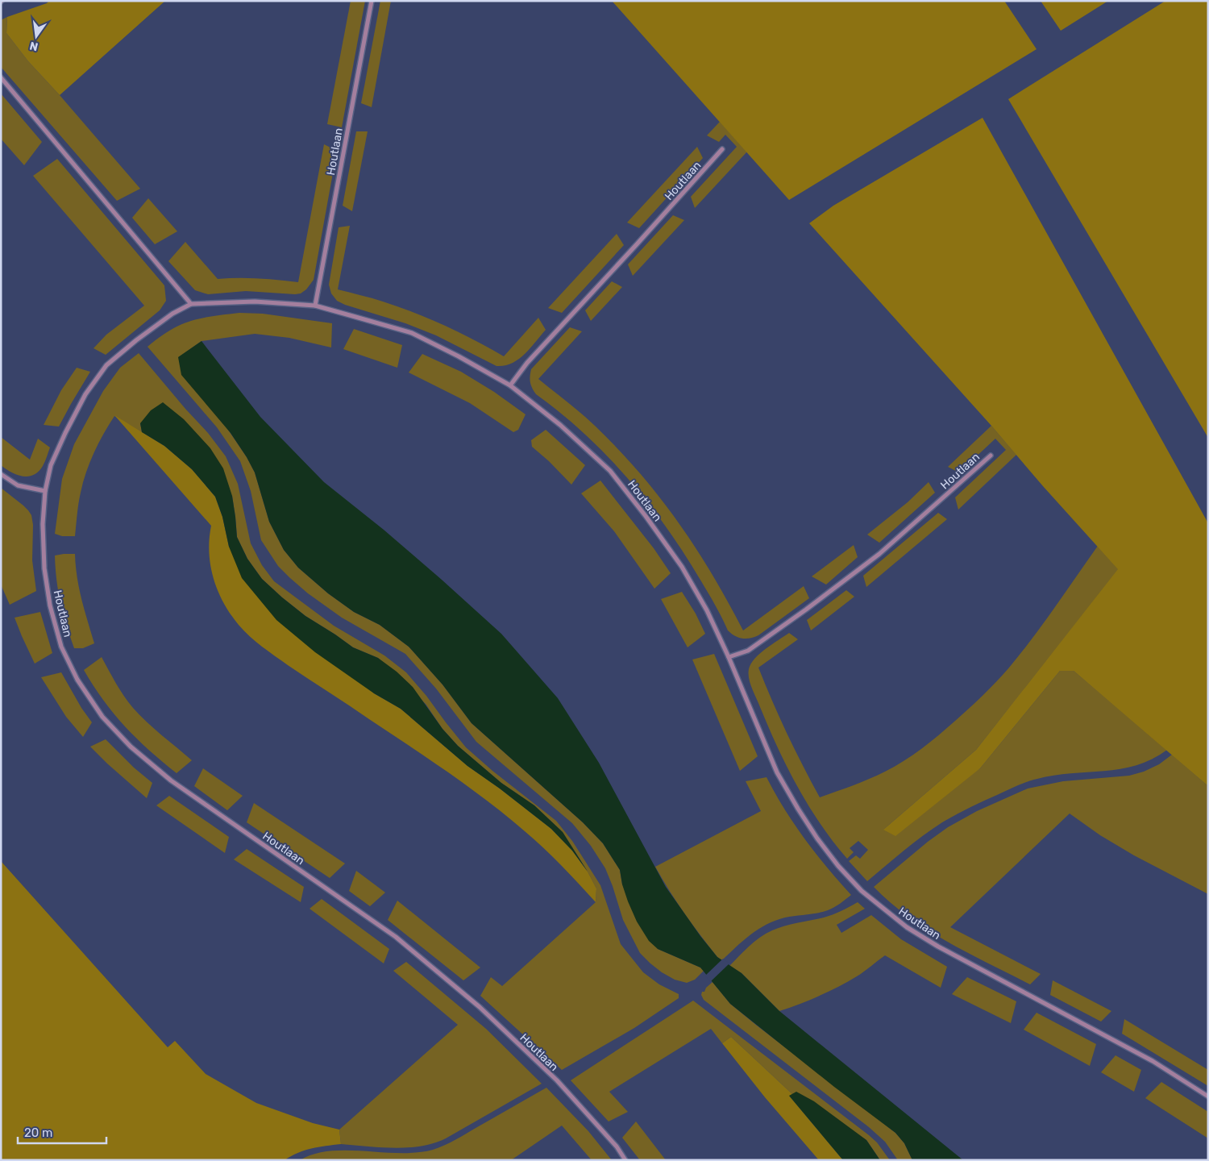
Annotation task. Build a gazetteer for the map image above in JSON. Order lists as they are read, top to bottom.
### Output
{
  "streets": {
    "street": ["Houtlaan"]
  },
  "scale_bar": "20 m",
  "north": "bottom"
}
